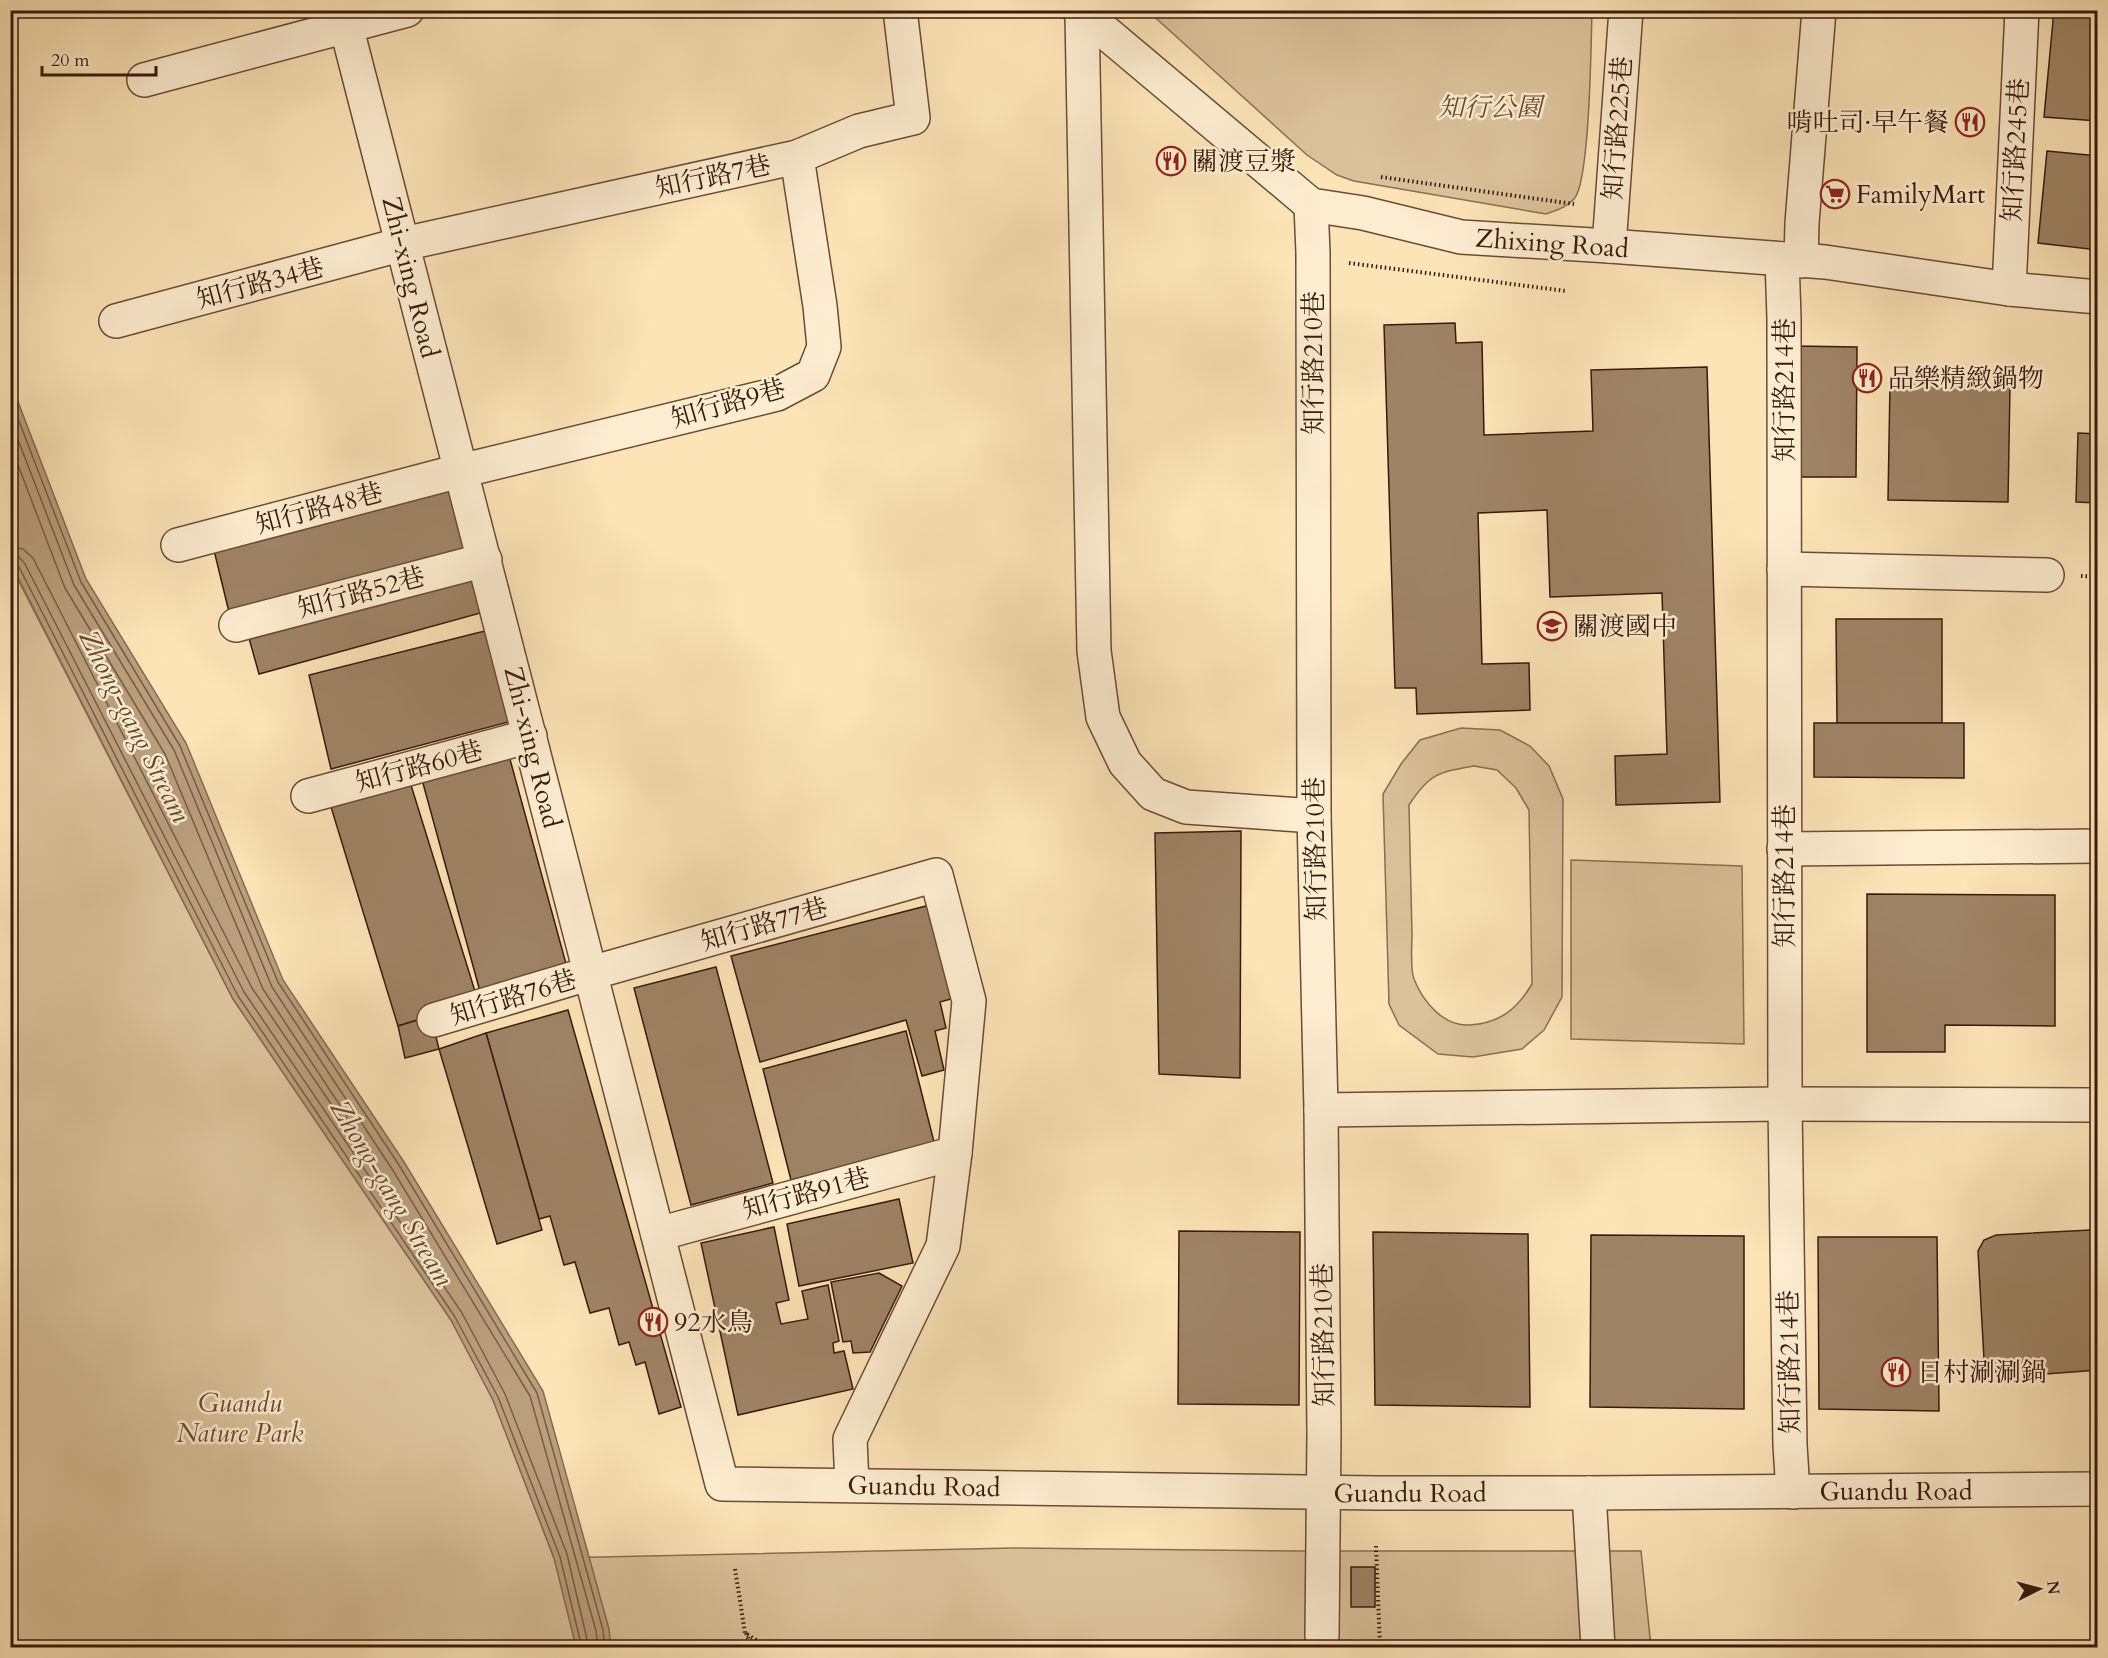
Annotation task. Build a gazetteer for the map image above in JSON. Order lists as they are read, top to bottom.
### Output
{
  "streets": {
    "street": [
      "知行路225巷",
      "知行路245巷",
      "知行路7巷",
      "Zhixing Road",
      "Zhi-xing Road",
      "知行路34巷",
      "知行路210巷",
      "知行路214巷",
      "知行路9巷",
      "知行路48巷",
      "知行路52巷",
      "知行路60巷",
      "知行路77巷",
      "知行路76巷",
      "知行路91巷",
      "Guandu Road"
    ]
  },
  "crossings": [
    ["知行路225巷", "Zhixing Road"],
    ["知行路245巷", "Zhixing Road"],
    ["知行路7巷", "Zhi-xing Road"],
    ["知行路7巷", "知行路34巷"],
    ["知行路7巷", "知行路9巷"],
    ["Zhixing Road", "知行路210巷"],
    ["Zhixing Road", "知行路214巷"],
    ["Zhi-xing Road", "知行路34巷"],
    ["Zhi-xing Road", "知行路9巷"],
    ["Zhi-xing Road", "知行路48巷"],
    ["Zhi-xing Road", "知行路52巷"],
    ["Zhi-xing Road", "知行路60巷"],
    ["Zhi-xing Road", "知行路77巷"],
    ["Zhi-xing Road", "知行路76巷"],
    ["Zhi-xing Road", "知行路91巷"],
    ["Zhi-xing Road", "Guandu Road"],
    ["知行路210巷", "Guandu Road"],
    ["知行路214巷", "Guandu Road"],
    ["知行路9巷", "知行路48巷"],
    ["知行路77巷", "知行路76巷"],
    ["知行路77巷", "知行路91巷"]
  ],
  "water": ["Zhong-gang Stream"],
  "parks": ["知行公園", "Guandu Nature Park"],
  "places": {
    "restaurant": [
      "啃吐司·早午餐",
      "關渡豆漿",
      "品樂精緻鍋物",
      "92水鳥",
      "日村涮涮鍋"
    ],
    "supermarket": ["FamilyMart"],
    "school or university": ["關渡國中"]
  },
  "scale_bar": "20 m",
  "north": "right"
}
